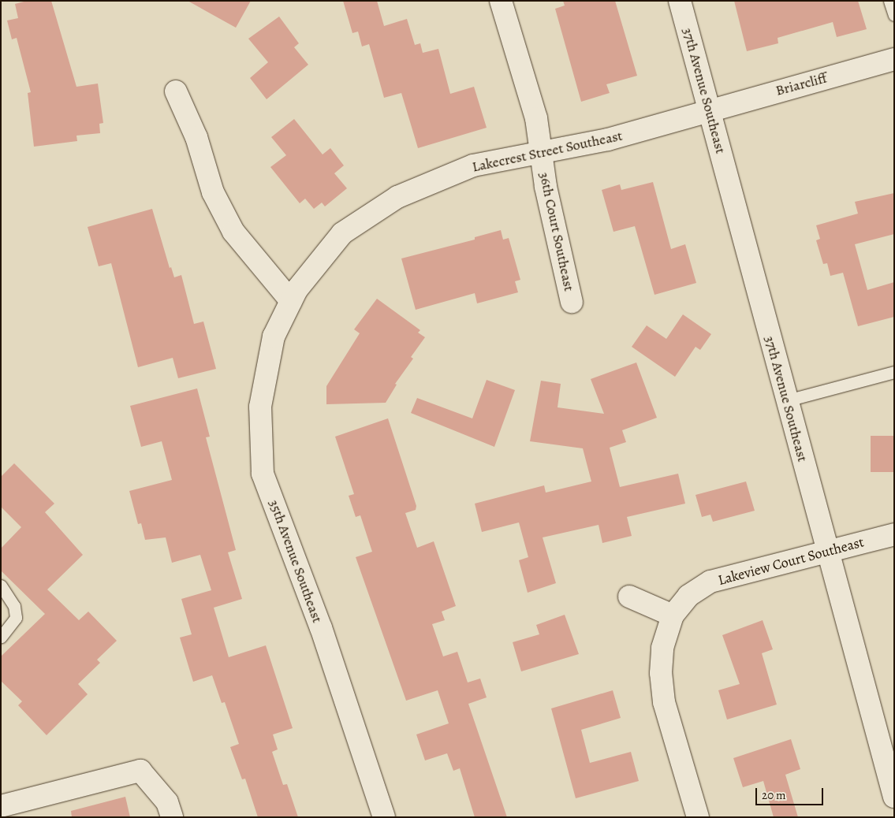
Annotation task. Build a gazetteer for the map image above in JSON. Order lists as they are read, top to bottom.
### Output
{
  "streets": {
    "street": [
      "Briarcliff",
      "37th Avenue Southeast",
      "Lakecrest Street Southeast",
      "36th Court Southeast",
      "35th Avenue Southeast",
      "Lakeview Court Southeast"
    ]
  },
  "crossings": [
    ["Briarcliff", "37th Avenue Southeast"],
    ["Briarcliff", "Lakecrest Street Southeast"],
    ["37th Avenue Southeast", "Lakecrest Street Southeast"],
    ["37th Avenue Southeast", "Lakeview Court Southeast"],
    ["Lakecrest Street Southeast", "36th Court Southeast"],
    ["Lakecrest Street Southeast", "35th Avenue Southeast"]
  ],
  "scale_bar": "20 m"
}
